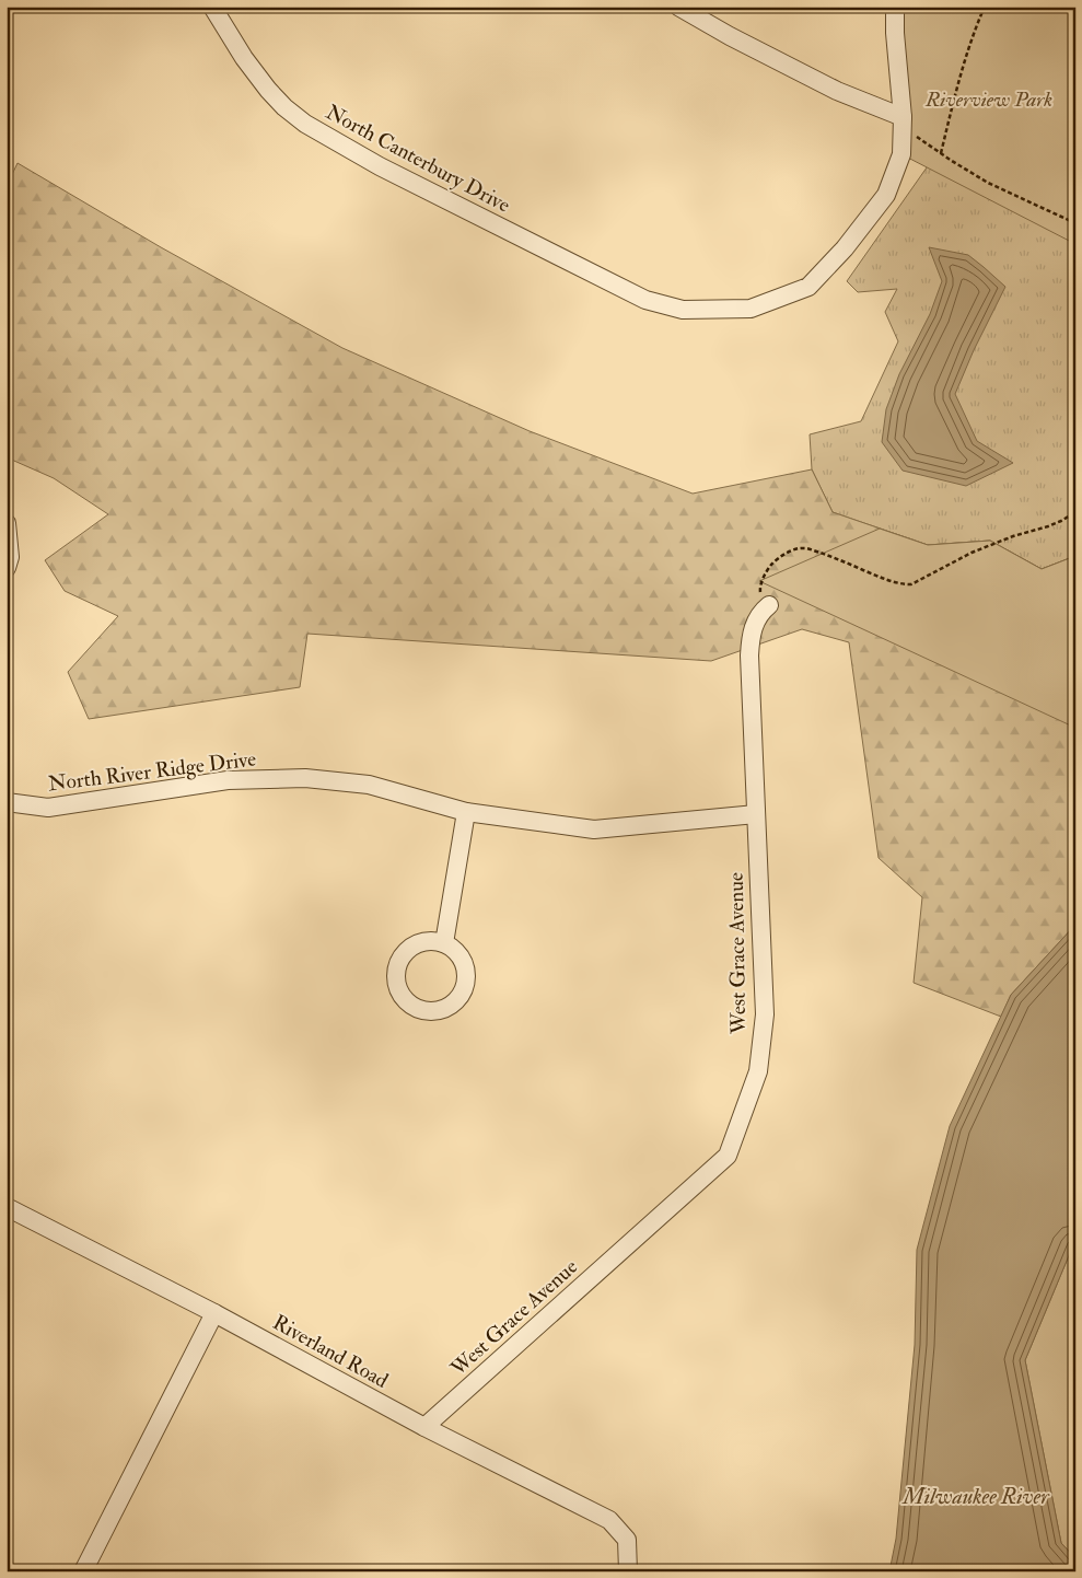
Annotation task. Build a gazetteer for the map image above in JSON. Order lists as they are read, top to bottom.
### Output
{
  "streets": {
    "street": [
      "North Canterbury Drive",
      "North River Ridge Drive",
      "West Grace Avenue",
      "Riverland Road"
    ]
  },
  "crossings": [
    ["North River Ridge Drive", "West Grace Avenue"],
    ["West Grace Avenue", "Riverland Road"]
  ],
  "water": ["Milwaukee River"],
  "parks": ["Riverview Park"]
}
